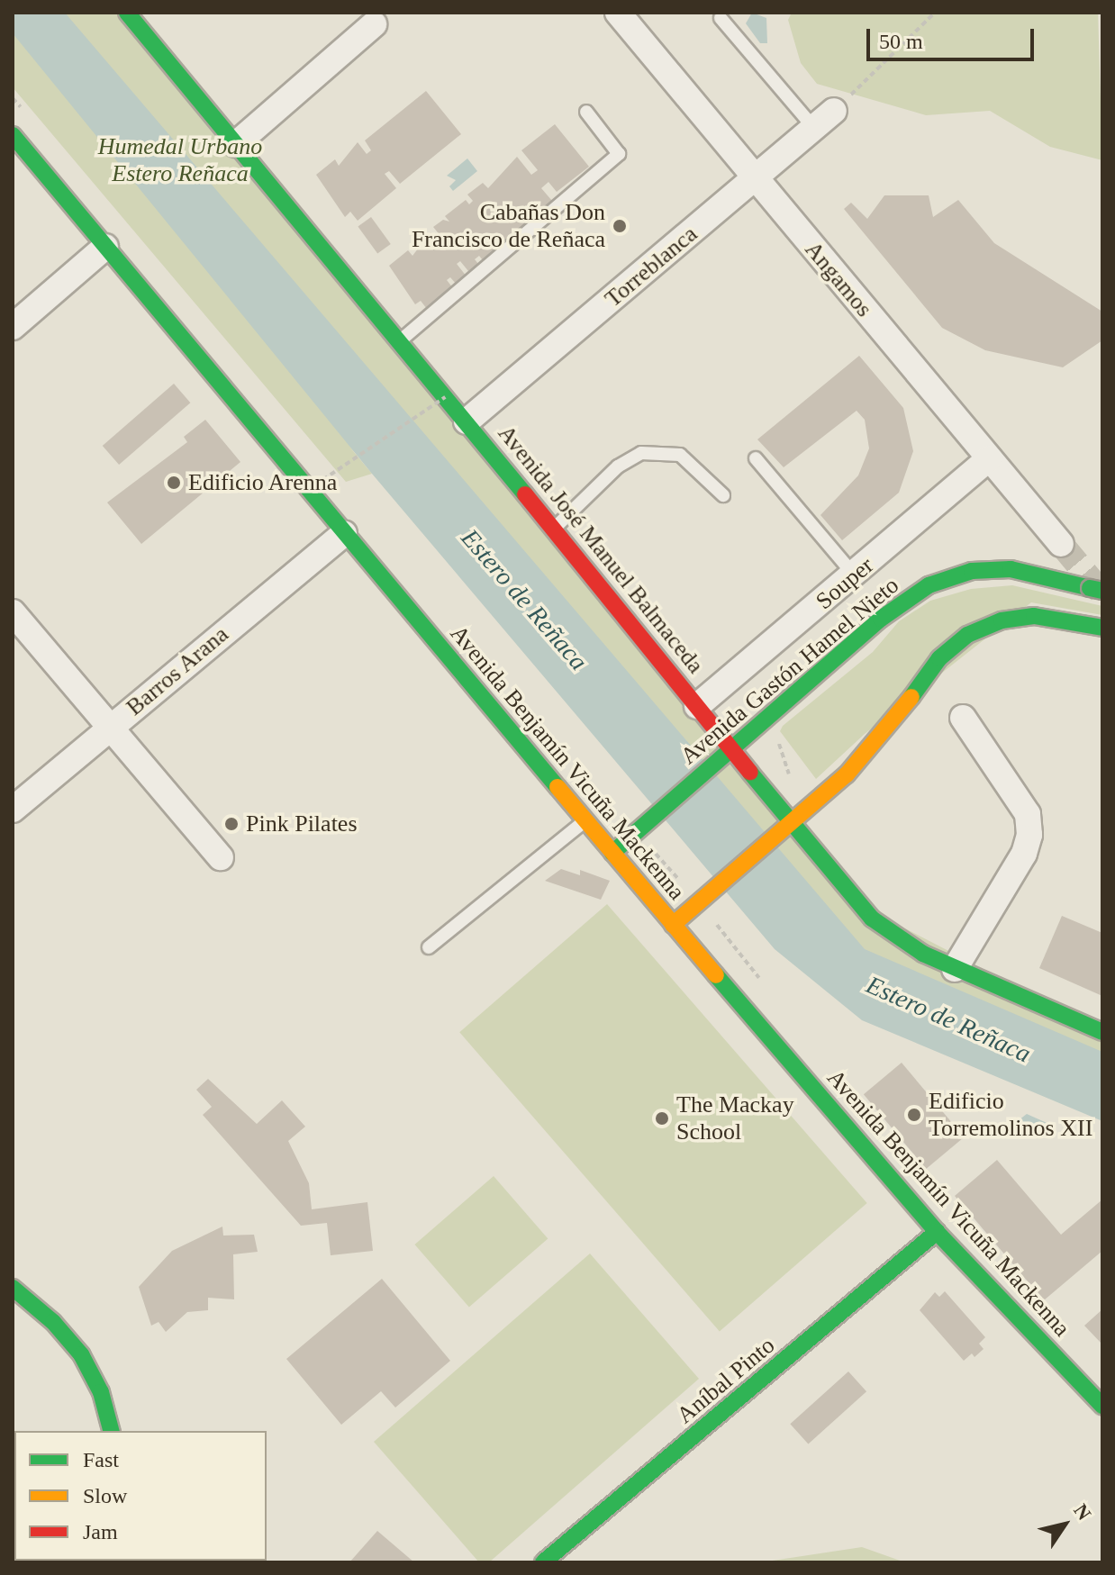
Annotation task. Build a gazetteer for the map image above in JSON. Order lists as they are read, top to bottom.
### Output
{
  "streets": {
    "main road": [
      "Avenida José Manuel Balmaceda",
      "Avenida Gastón Hamel Nieto",
      "Avenida Benjamín Vicuña Mackenna",
      "Aníbal Pinto"
    ],
    "street": [
      "Torreblanca",
      "Angamos",
      "Souper",
      "Barros Arana"
    ]
  },
  "crossings": [
    ["Torreblanca", "Angamos"],
    ["Torreblanca", "Avenida José Manuel Balmaceda"],
    ["Angamos", "Souper"],
    ["Avenida José Manuel Balmaceda", "Souper"],
    ["Avenida José Manuel Balmaceda", "Avenida Gastón Hamel Nieto"],
    ["Barros Arana", "Avenida Benjamín Vicuña Mackenna"],
    ["Avenida Gastón Hamel Nieto", "Avenida Benjamín Vicuña Mackenna"],
    ["Avenida Benjamín Vicuña Mackenna", "Aníbal Pinto"]
  ],
  "water": ["Estero de Reñaca"],
  "parks": ["Humedal Urbano Estero Reñaca"],
  "places": [
    "Cabañas Don Francisco de Reñaca",
    "Edificio Arenna",
    "Pink Pilates",
    "Edificio Torremolinos XII",
    "The Mackay School"
  ],
  "legend": ["Fast", "Slow", "Jam"],
  "scale_bar": "50 m",
  "north": "top right"
}
